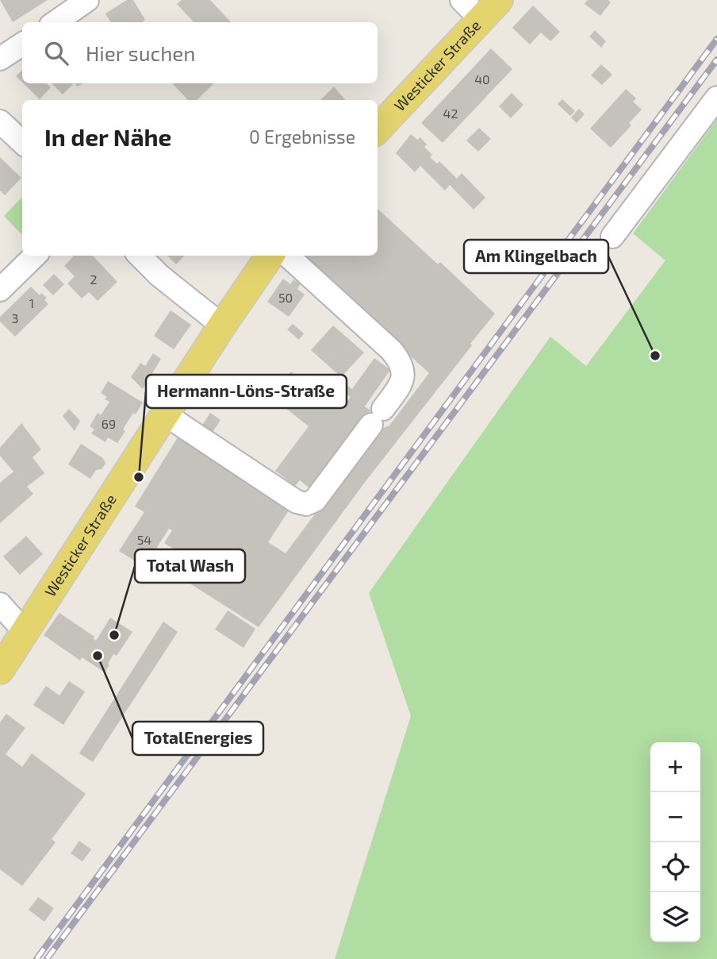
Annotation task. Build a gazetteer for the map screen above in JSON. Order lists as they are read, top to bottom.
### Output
{
  "streets": {
    "main road": ["Westicker Straße"]
  },
  "places": [
    "Am Klingelbach",
    "Hermann-Löns-Straße",
    "Total Wash",
    "TotalEnergies"
  ],
  "house_numbers": [
    "40",
    "42",
    "2",
    "50",
    "1",
    "3",
    "69",
    "54"
  ],
  "page": {
    "search": "Hier suchen",
    "heading": ["In der Nähe", "0 Ergebnisse"],
    "map_buttons": ["+", "−"]
  }
}
